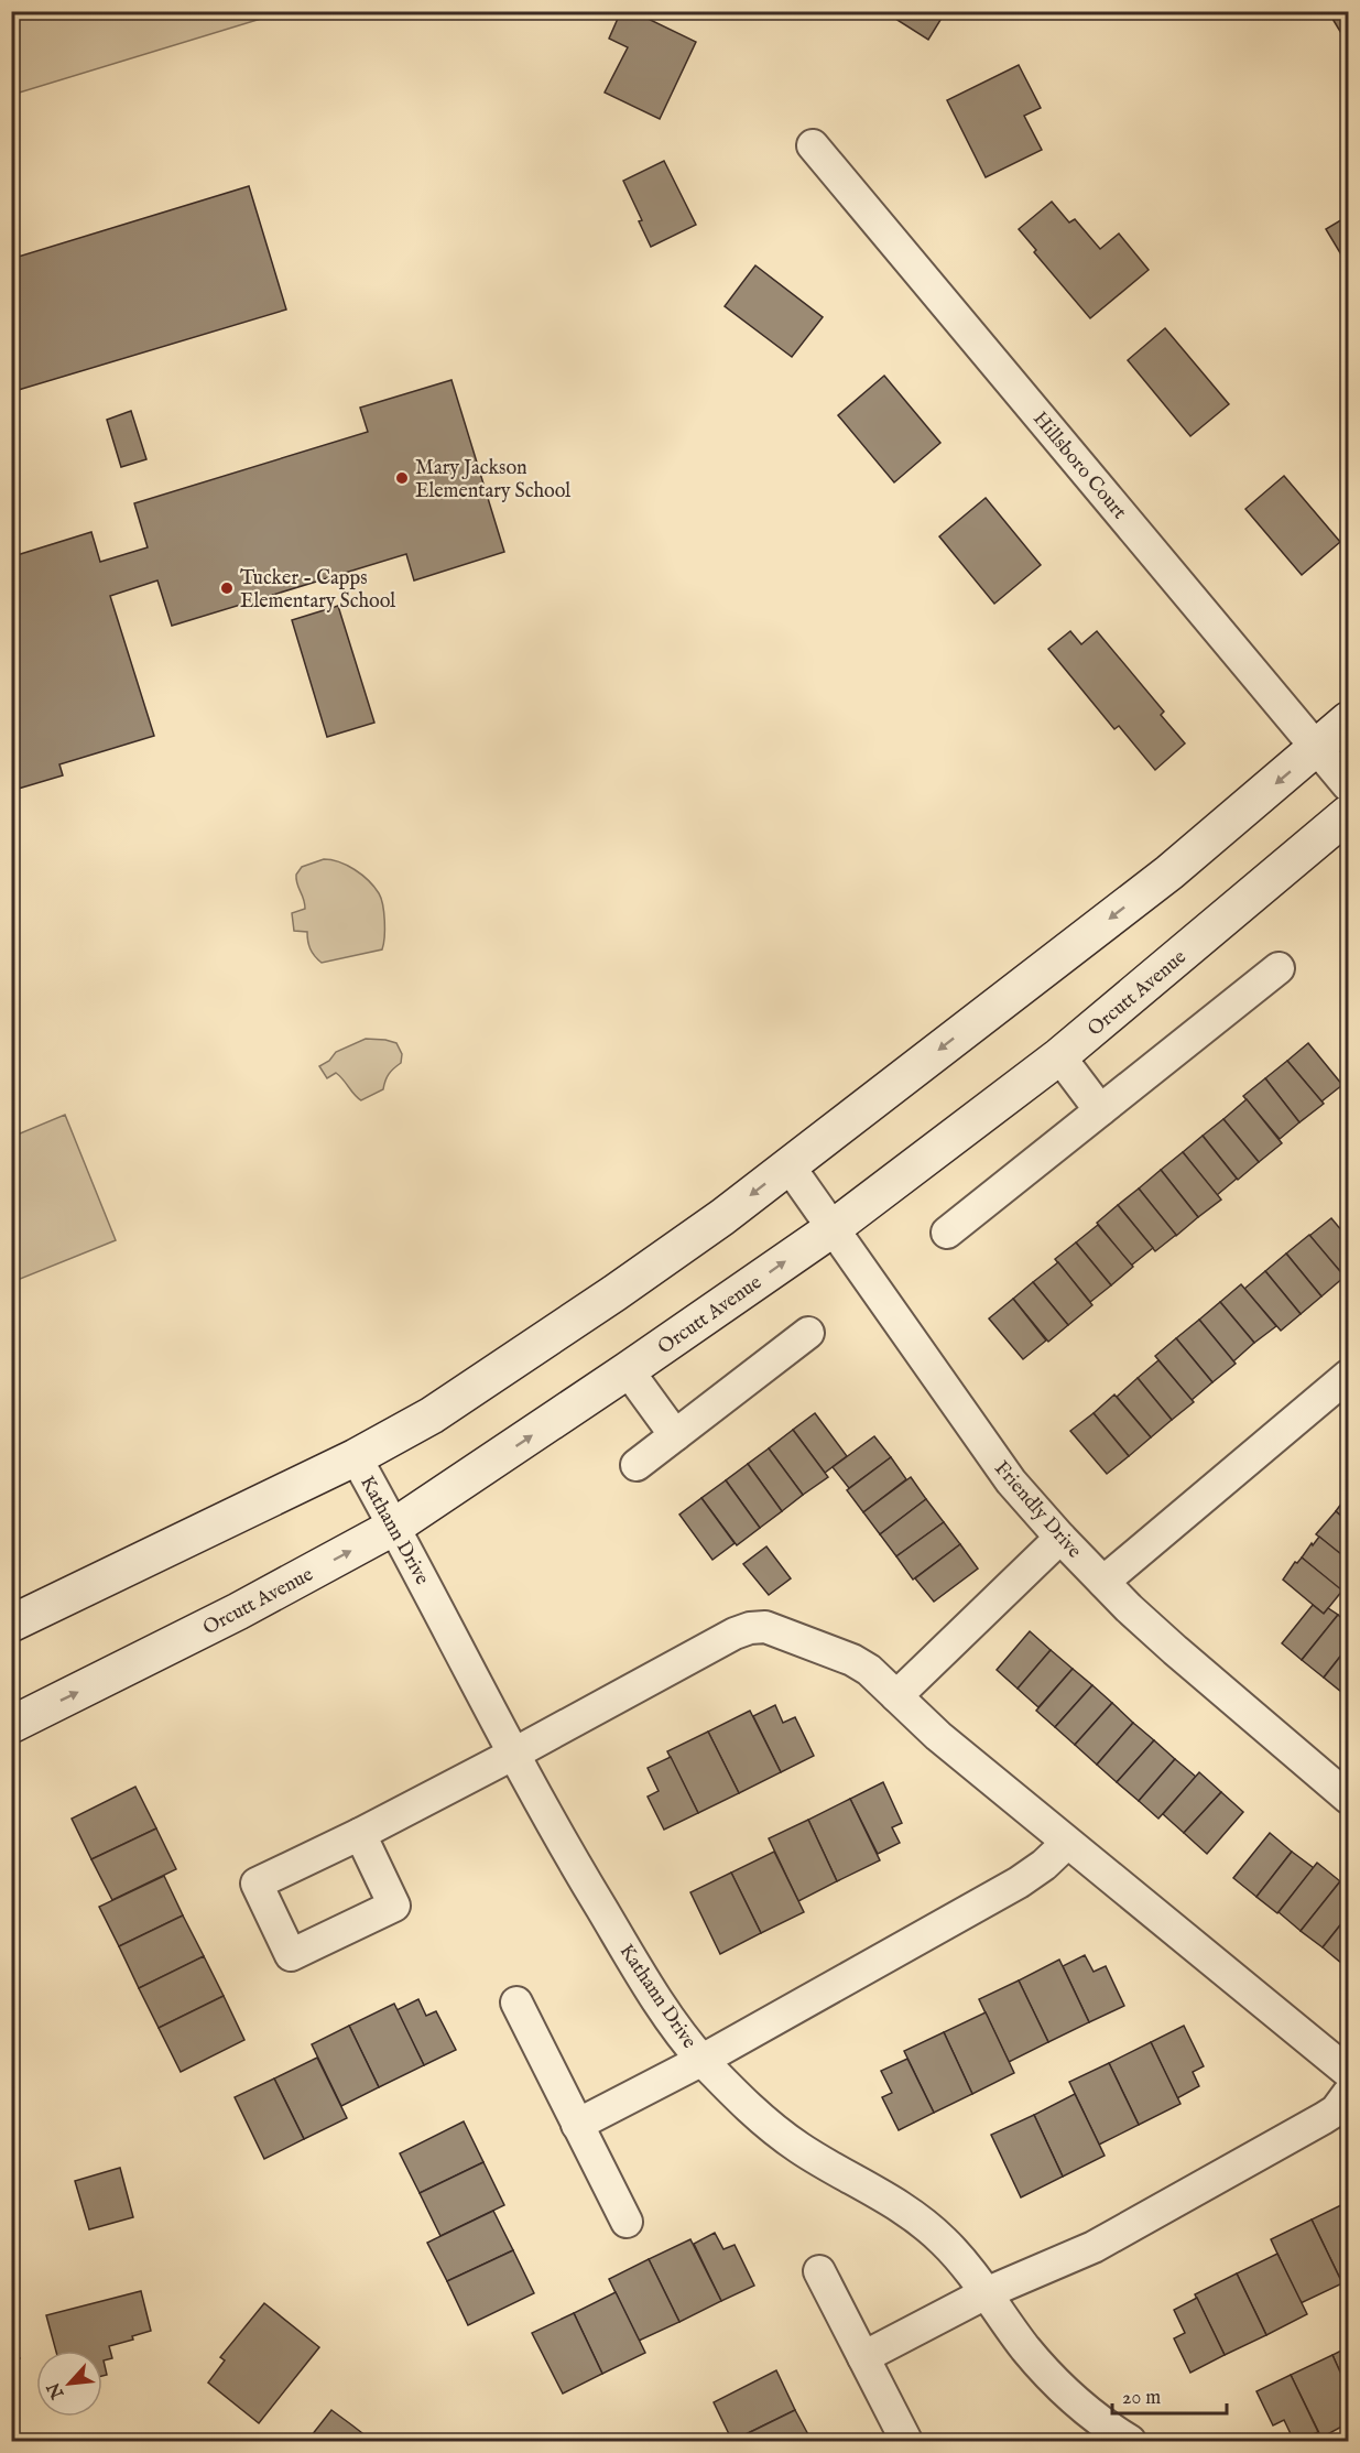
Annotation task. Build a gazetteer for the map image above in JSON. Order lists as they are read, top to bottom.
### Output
{
  "streets": {
    "main road": ["Orcutt Avenue"],
    "street": ["Hillsboro Court", "Friendly Drive", "Kathann Drive"]
  },
  "crossings": [
    ["Orcutt Avenue", "Friendly Drive"],
    ["Orcutt Avenue", "Kathann Drive"]
  ],
  "places": ["Mary Jackson Elementary School", "Tucker - Capps Elementary School"],
  "scale_bar": "20 m",
  "north": "bottom left"
}
